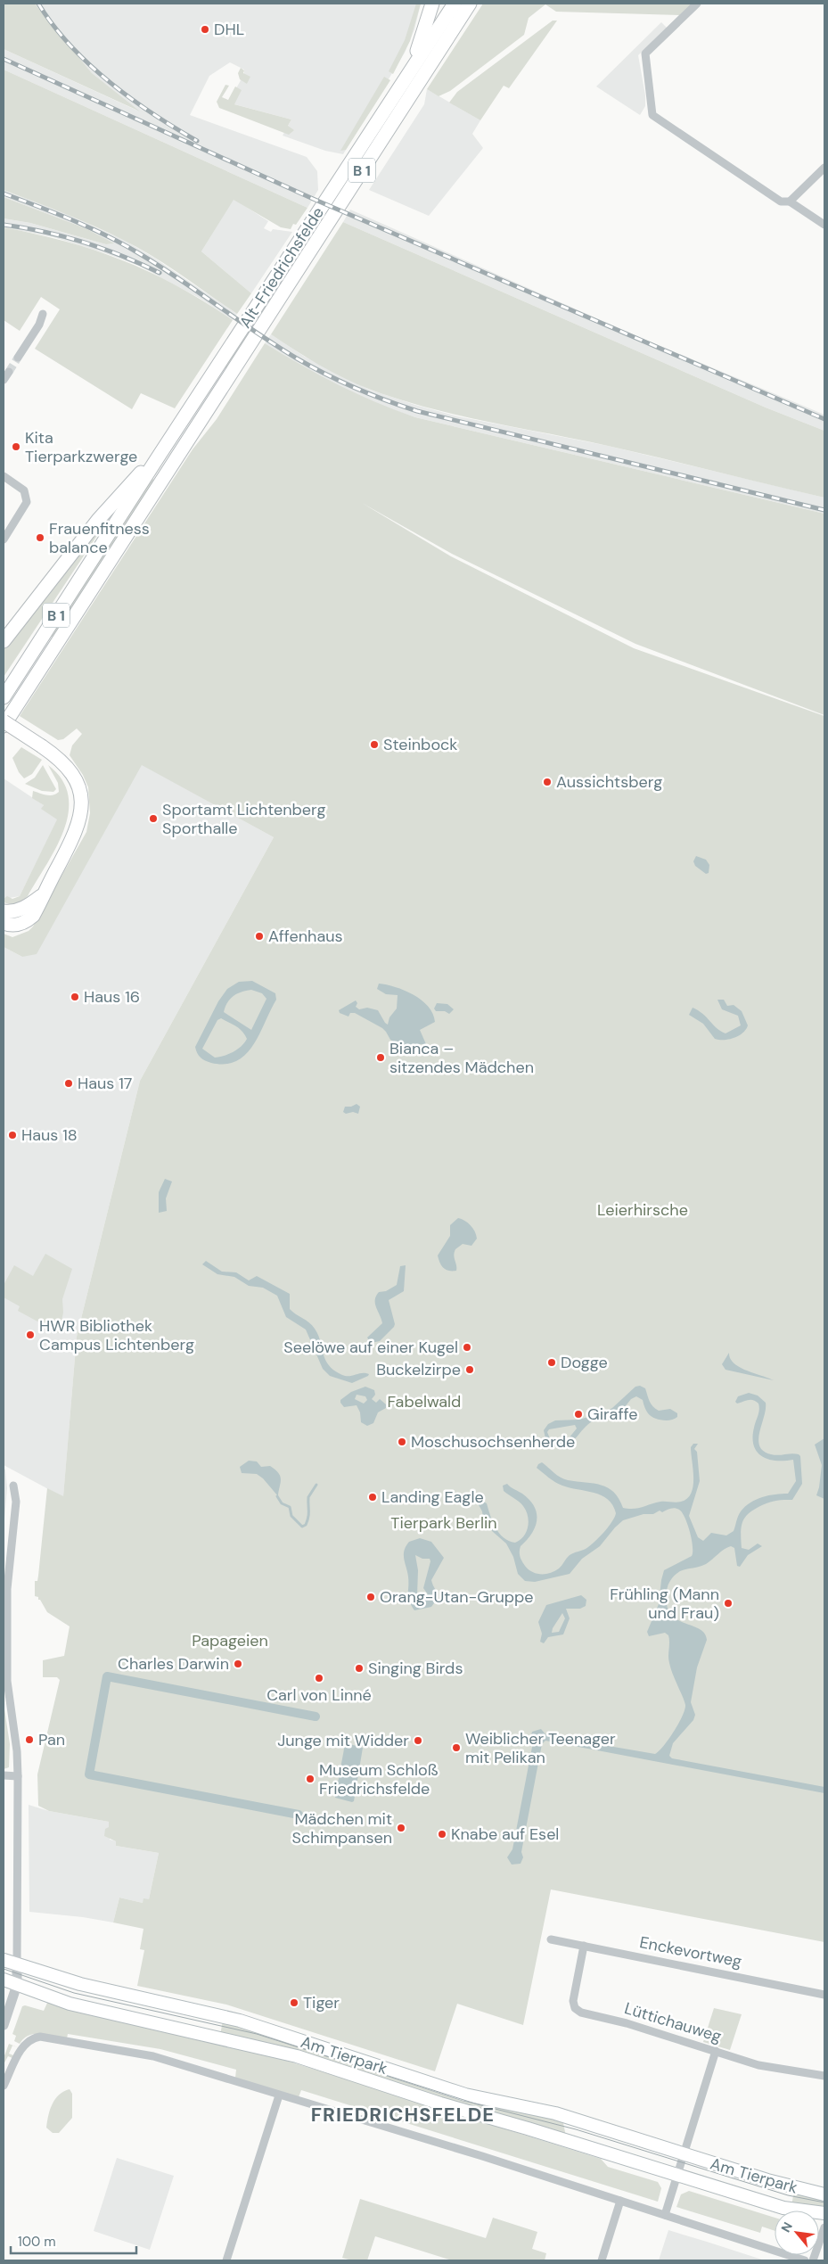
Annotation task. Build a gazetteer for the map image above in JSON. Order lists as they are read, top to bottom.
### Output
{
  "streets": {
    "main road": ["B 1", "Alt-Friedrichsfelde", "Am Tierpark"],
    "street": ["Enckevortweg", "Lüttichauweg"]
  },
  "crossings": [
    ["Enckevortweg", "Lüttichauweg"]
  ],
  "districts": ["FRIEDRICHSFELDE"],
  "parks": [
    "Leierhirsche",
    "Fabelwald",
    "Tierpark Berlin",
    "Papageien"
  ],
  "places": [
    "DHL",
    "Kita Tierparkzwerge",
    "Frauenfitness balance",
    "Steinbock",
    "Aussichtsberg",
    "Sportamt Lichtenberg Sporthalle",
    "Affenhaus",
    "Haus 16",
    "Bianca – sitzendes Mädchen",
    "Haus 17",
    "Haus 18",
    "HWR Bibliothek Campus Lichtenberg",
    "Seelöwe auf einer Kugel",
    "Dogge",
    "Buckelzirpe",
    "Giraffe",
    "Moschusochsenherde",
    "Landing Eagle",
    "Orang-Utan-Gruppe",
    "Frühling (Mann und Frau)",
    "Charles Darwin",
    "Singing Birds",
    "Carl von Linné",
    "Pan",
    "Junge mit Widder",
    "Weiblicher Teenager mit Pelikan",
    "Museum Schloß Friedrichsfelde",
    "Mädchen mit Schimpansen",
    "Knabe auf Esel",
    "Tiger"
  ],
  "scale_bar": "100 m",
  "north": "top left"
}
